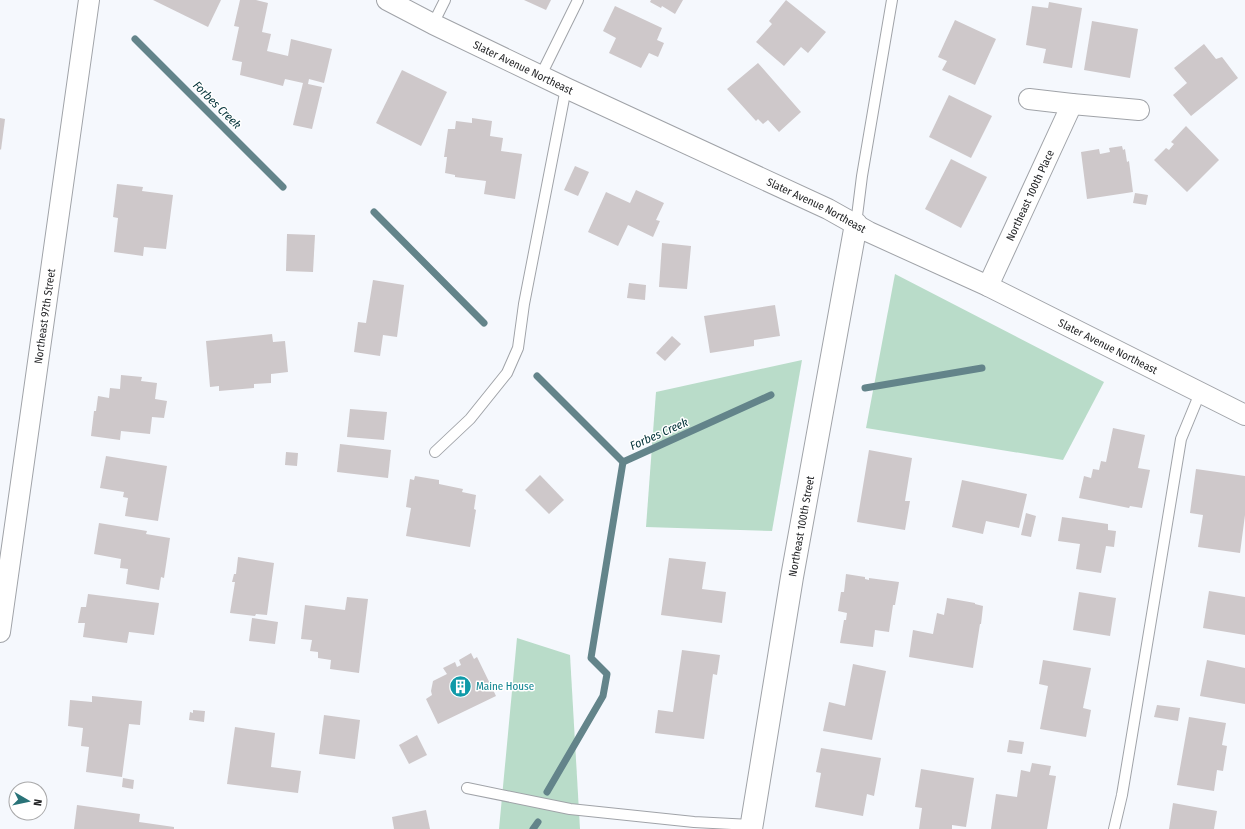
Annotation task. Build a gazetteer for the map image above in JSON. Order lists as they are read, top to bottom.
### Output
{
  "streets": {
    "street": [
      "Slater Avenue Northeast",
      "Northeast 100th Place",
      "Northeast 97th Street",
      "Northeast 100th Street"
    ]
  },
  "crossings": [
    ["Slater Avenue Northeast", "Northeast 100th Place"],
    ["Slater Avenue Northeast", "Northeast 100th Street"]
  ],
  "water": ["Forbes Creek"],
  "places": {
    "building": ["Maine House"]
  },
  "north": "right"
}
